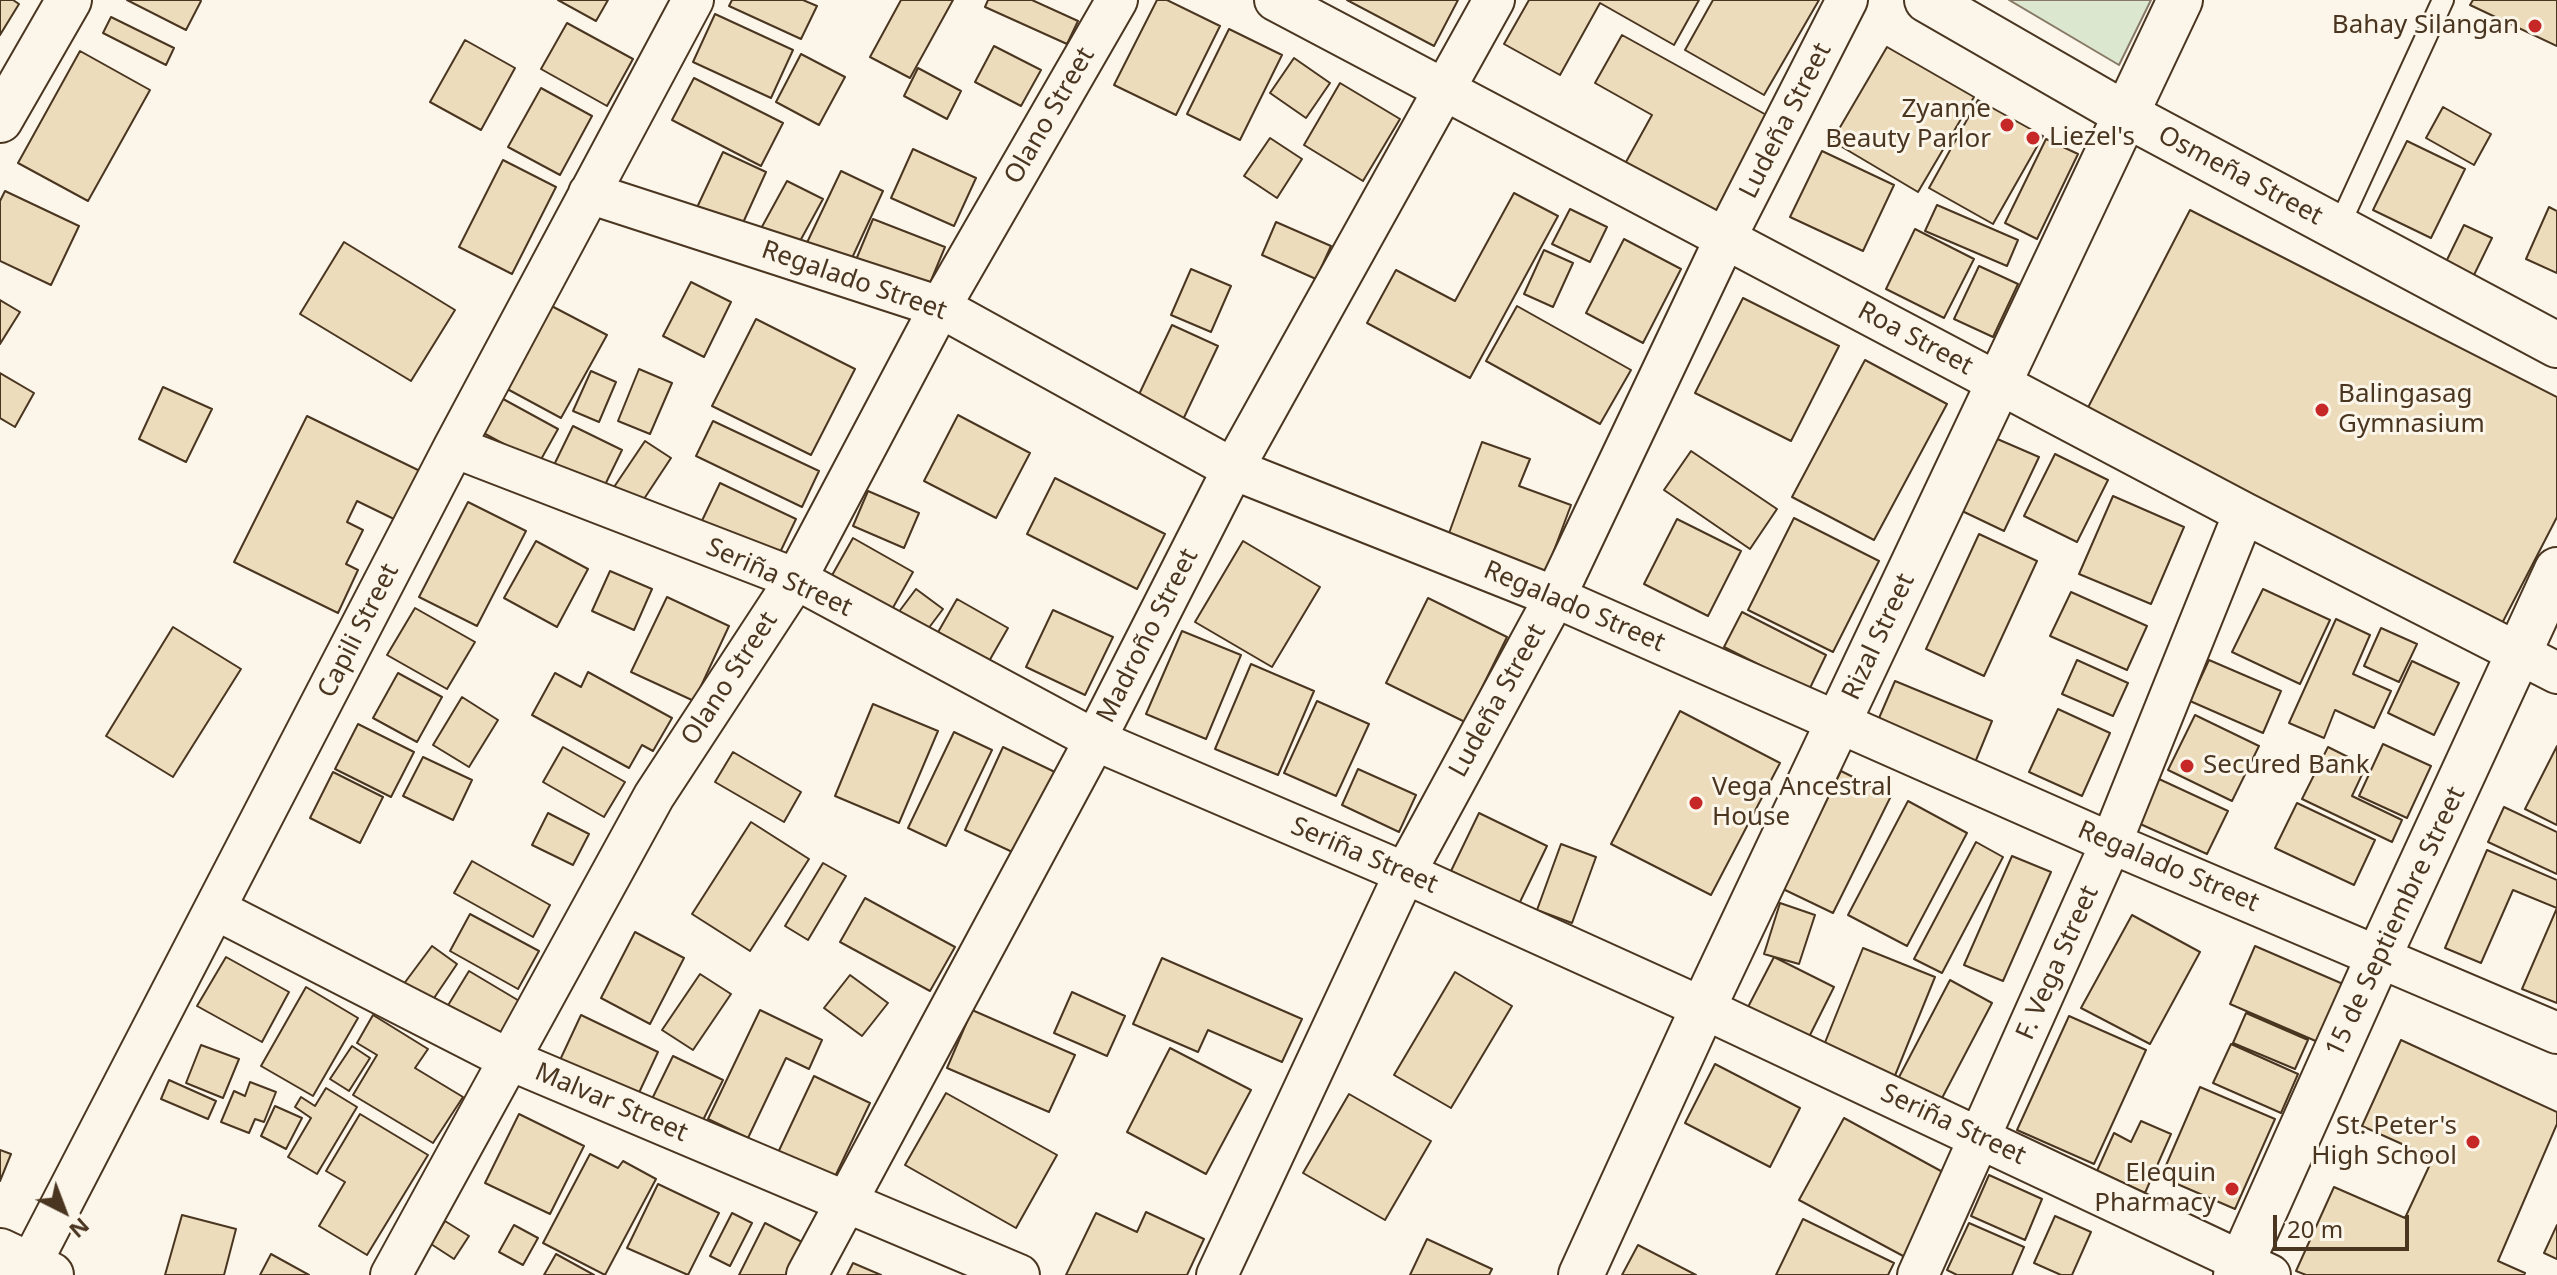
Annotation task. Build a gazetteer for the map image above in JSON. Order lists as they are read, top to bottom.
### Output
{
  "streets": {
    "street": [
      "Olano Street",
      "Ludeña Street",
      "Osmeña Street",
      "Regalado Street",
      "Roa Street",
      "Seriña Street",
      "Capili Street",
      "Madroño Street",
      "Rizal Street",
      "15 de Septiembre Street",
      "F. Vega Street",
      "Malvar Street"
    ]
  },
  "crossings": [
    ["Olano Street", "Regalado Street"],
    ["Olano Street", "Seriña Street"],
    ["Olano Street", "Malvar Street"],
    ["Ludeña Street", "Regalado Street"],
    ["Ludeña Street", "Roa Street"],
    ["Ludeña Street", "Seriña Street"],
    ["Osmeña Street", "Rizal Street"],
    ["Regalado Street", "Capili Street"],
    ["Regalado Street", "Madroño Street"],
    ["Regalado Street", "Rizal Street"],
    ["Regalado Street", "15 de Septiembre Street"],
    ["Regalado Street", "F. Vega Street"],
    ["Roa Street", "Madroño Street"],
    ["Roa Street", "Rizal Street"],
    ["Roa Street", "15 de Septiembre Street"],
    ["Roa Street", "F. Vega Street"],
    ["Seriña Street", "Capili Street"],
    ["Seriña Street", "Madroño Street"],
    ["Seriña Street", "Rizal Street"],
    ["Seriña Street", "15 de Septiembre Street"],
    ["Seriña Street", "F. Vega Street"],
    ["Capili Street", "Malvar Street"],
    ["Madroño Street", "Malvar Street"]
  ],
  "places": [
    "Bahay Silangan",
    "Zyanne Beauty Parlor",
    "Liezel's",
    "Balingasag Gymnasium",
    "Secured Bank",
    "Vega Ancestral House",
    "St. Peter's High School",
    "Elequin Pharmacy"
  ],
  "scale_bar": "20 m",
  "north": "bottom right"
}
